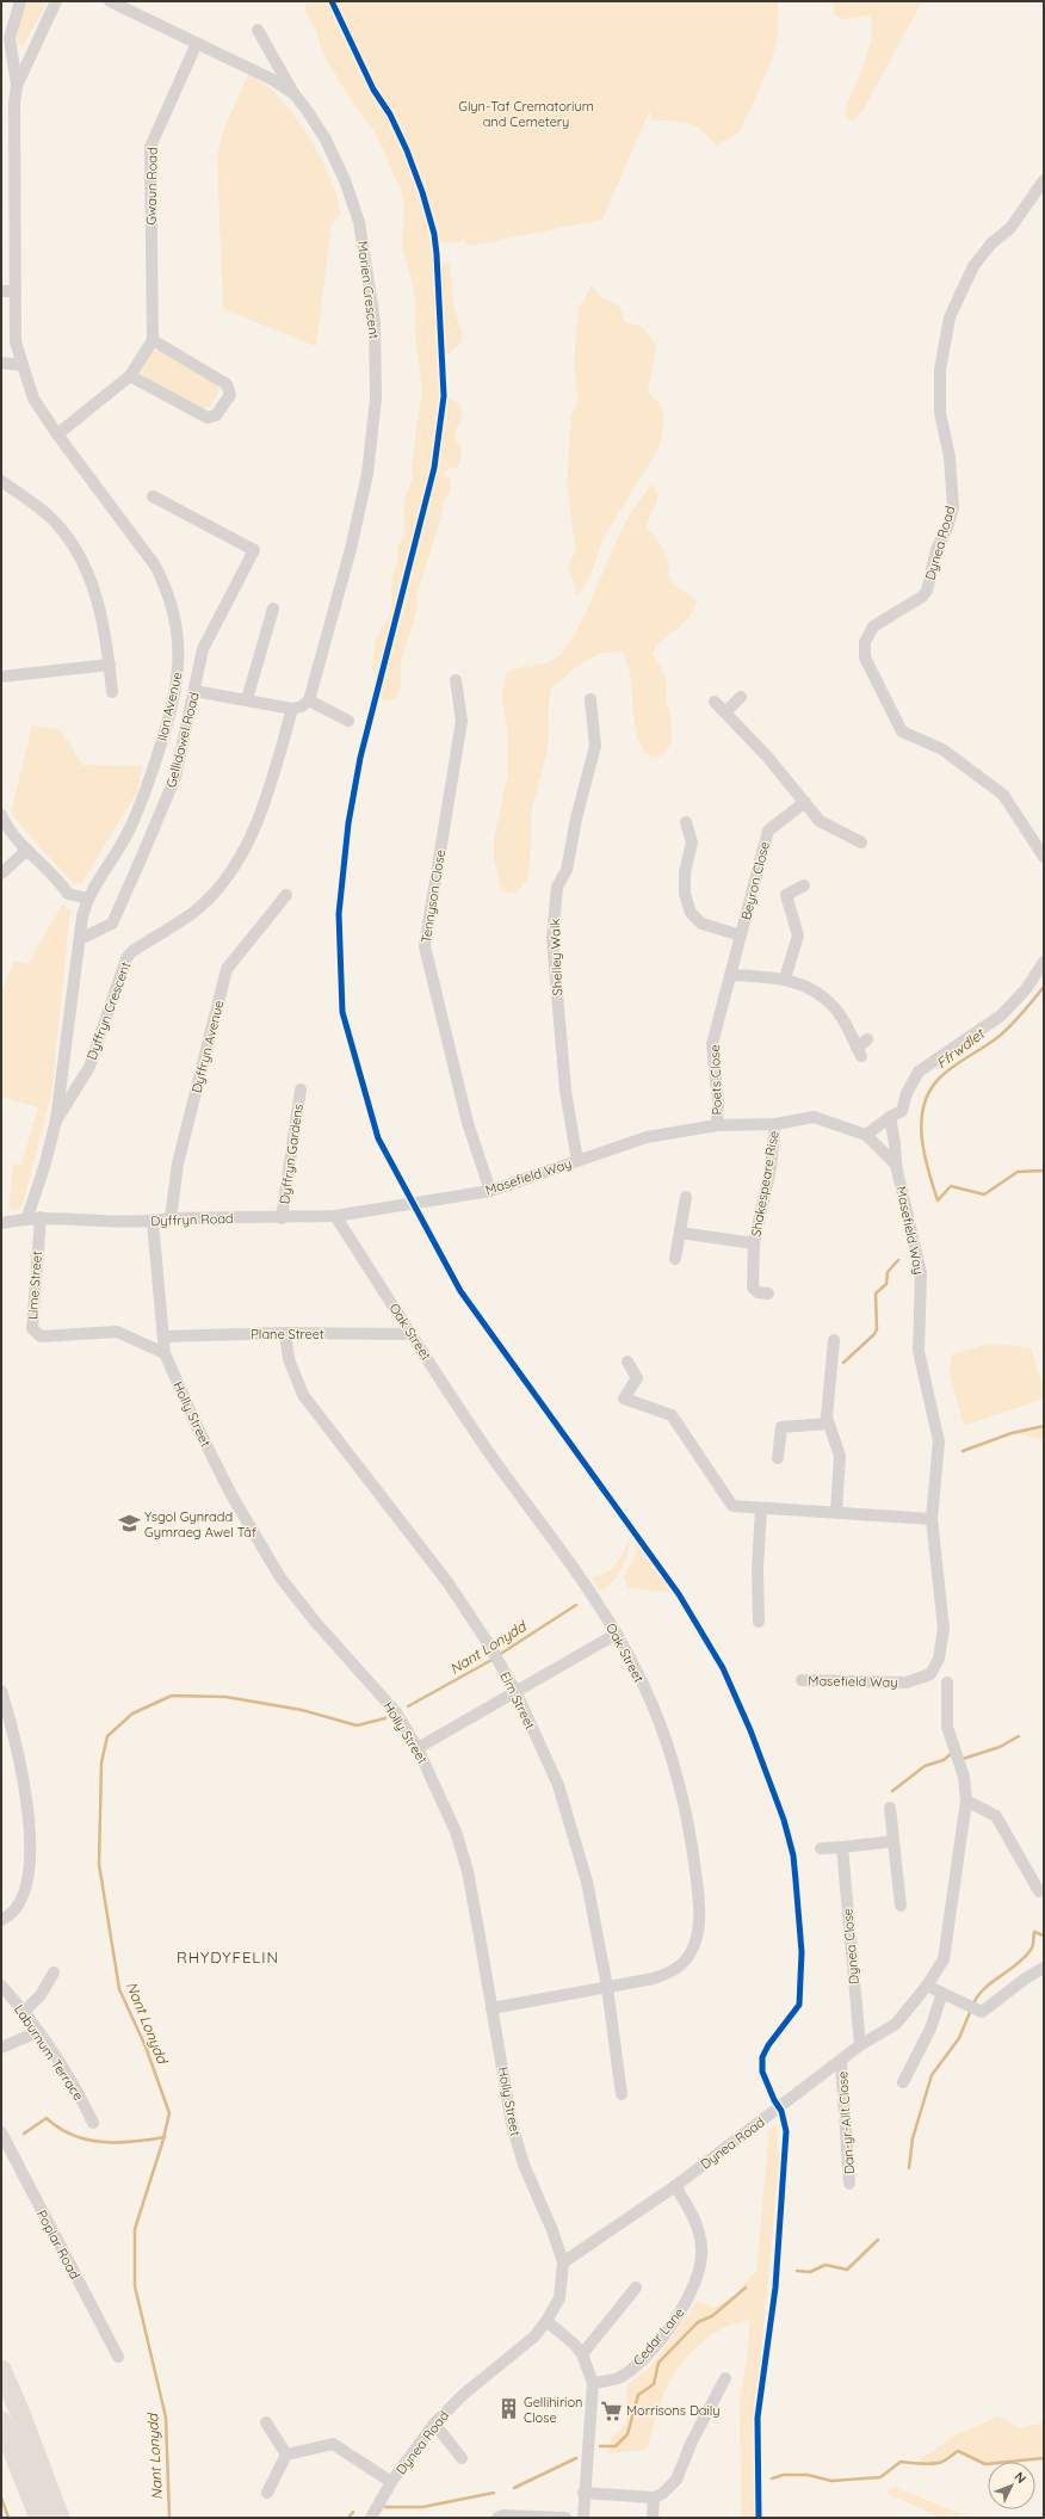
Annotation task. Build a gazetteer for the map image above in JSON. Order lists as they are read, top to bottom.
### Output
{
  "streets": {
    "street": [
      "Gwaun Road",
      "Morien Crescent",
      "Dynea Road",
      "Ilan Avenue",
      "Gellidawel Road",
      "Beyron Close",
      "Tennyson Close",
      "Shelley Walk",
      "Dyffryn Crescent",
      "Dyffryn Avenue",
      "Poets Close",
      "Dyffryn Gardens",
      "Masefield Way",
      "Shakespeare Rise",
      "Dyffryn Road",
      "Lime Street",
      "Oak Street",
      "Plane Street",
      "Holly Street",
      "Elm Street",
      "Dynea Close",
      "Laburnum Terrace",
      "Dan-yr-Allt Close",
      "Poplar Road",
      "Cedar Lane"
    ]
  },
  "crossings": [
    ["Gwaun Road", "Morien Crescent"],
    ["Dynea Road", "Holly Street"],
    ["Dynea Road", "Dynea Close"],
    ["Dynea Road", "Dan-yr-Allt Close"],
    ["Dynea Road", "Cedar Lane"],
    ["Ilan Avenue", "Gellidawel Road"],
    ["Ilan Avenue", "Dyffryn Crescent"],
    ["Beyron Close", "Poets Close"],
    ["Tennyson Close", "Masefield Way"],
    ["Shelley Walk", "Masefield Way"],
    ["Dyffryn Crescent", "Dyffryn Road"],
    ["Dyffryn Avenue", "Dyffryn Road"],
    ["Poets Close", "Masefield Way"],
    ["Dyffryn Gardens", "Dyffryn Road"],
    ["Masefield Way", "Shakespeare Rise"],
    ["Masefield Way", "Dyffryn Road"],
    ["Dyffryn Road", "Lime Street"],
    ["Dyffryn Road", "Oak Street"],
    ["Dyffryn Road", "Holly Street"],
    ["Lime Street", "Holly Street"],
    ["Oak Street", "Plane Street"],
    ["Oak Street", "Holly Street"],
    ["Oak Street", "Elm Street"],
    ["Plane Street", "Holly Street"],
    ["Plane Street", "Elm Street"]
  ],
  "districts": ["RHYDYFELIN"],
  "water": ["Ffrwdlet", "Nant Lonydd"],
  "parks": ["Glyn-Taf Crematorium and Cemetery"],
  "places": {
    "school or university": ["Ysgol Gynradd Gymraeg Awel Tâf"],
    "building": ["Gellihirion Close"],
    "supermarket": ["Morrisons Daily"]
  },
  "north": "top right"
}
